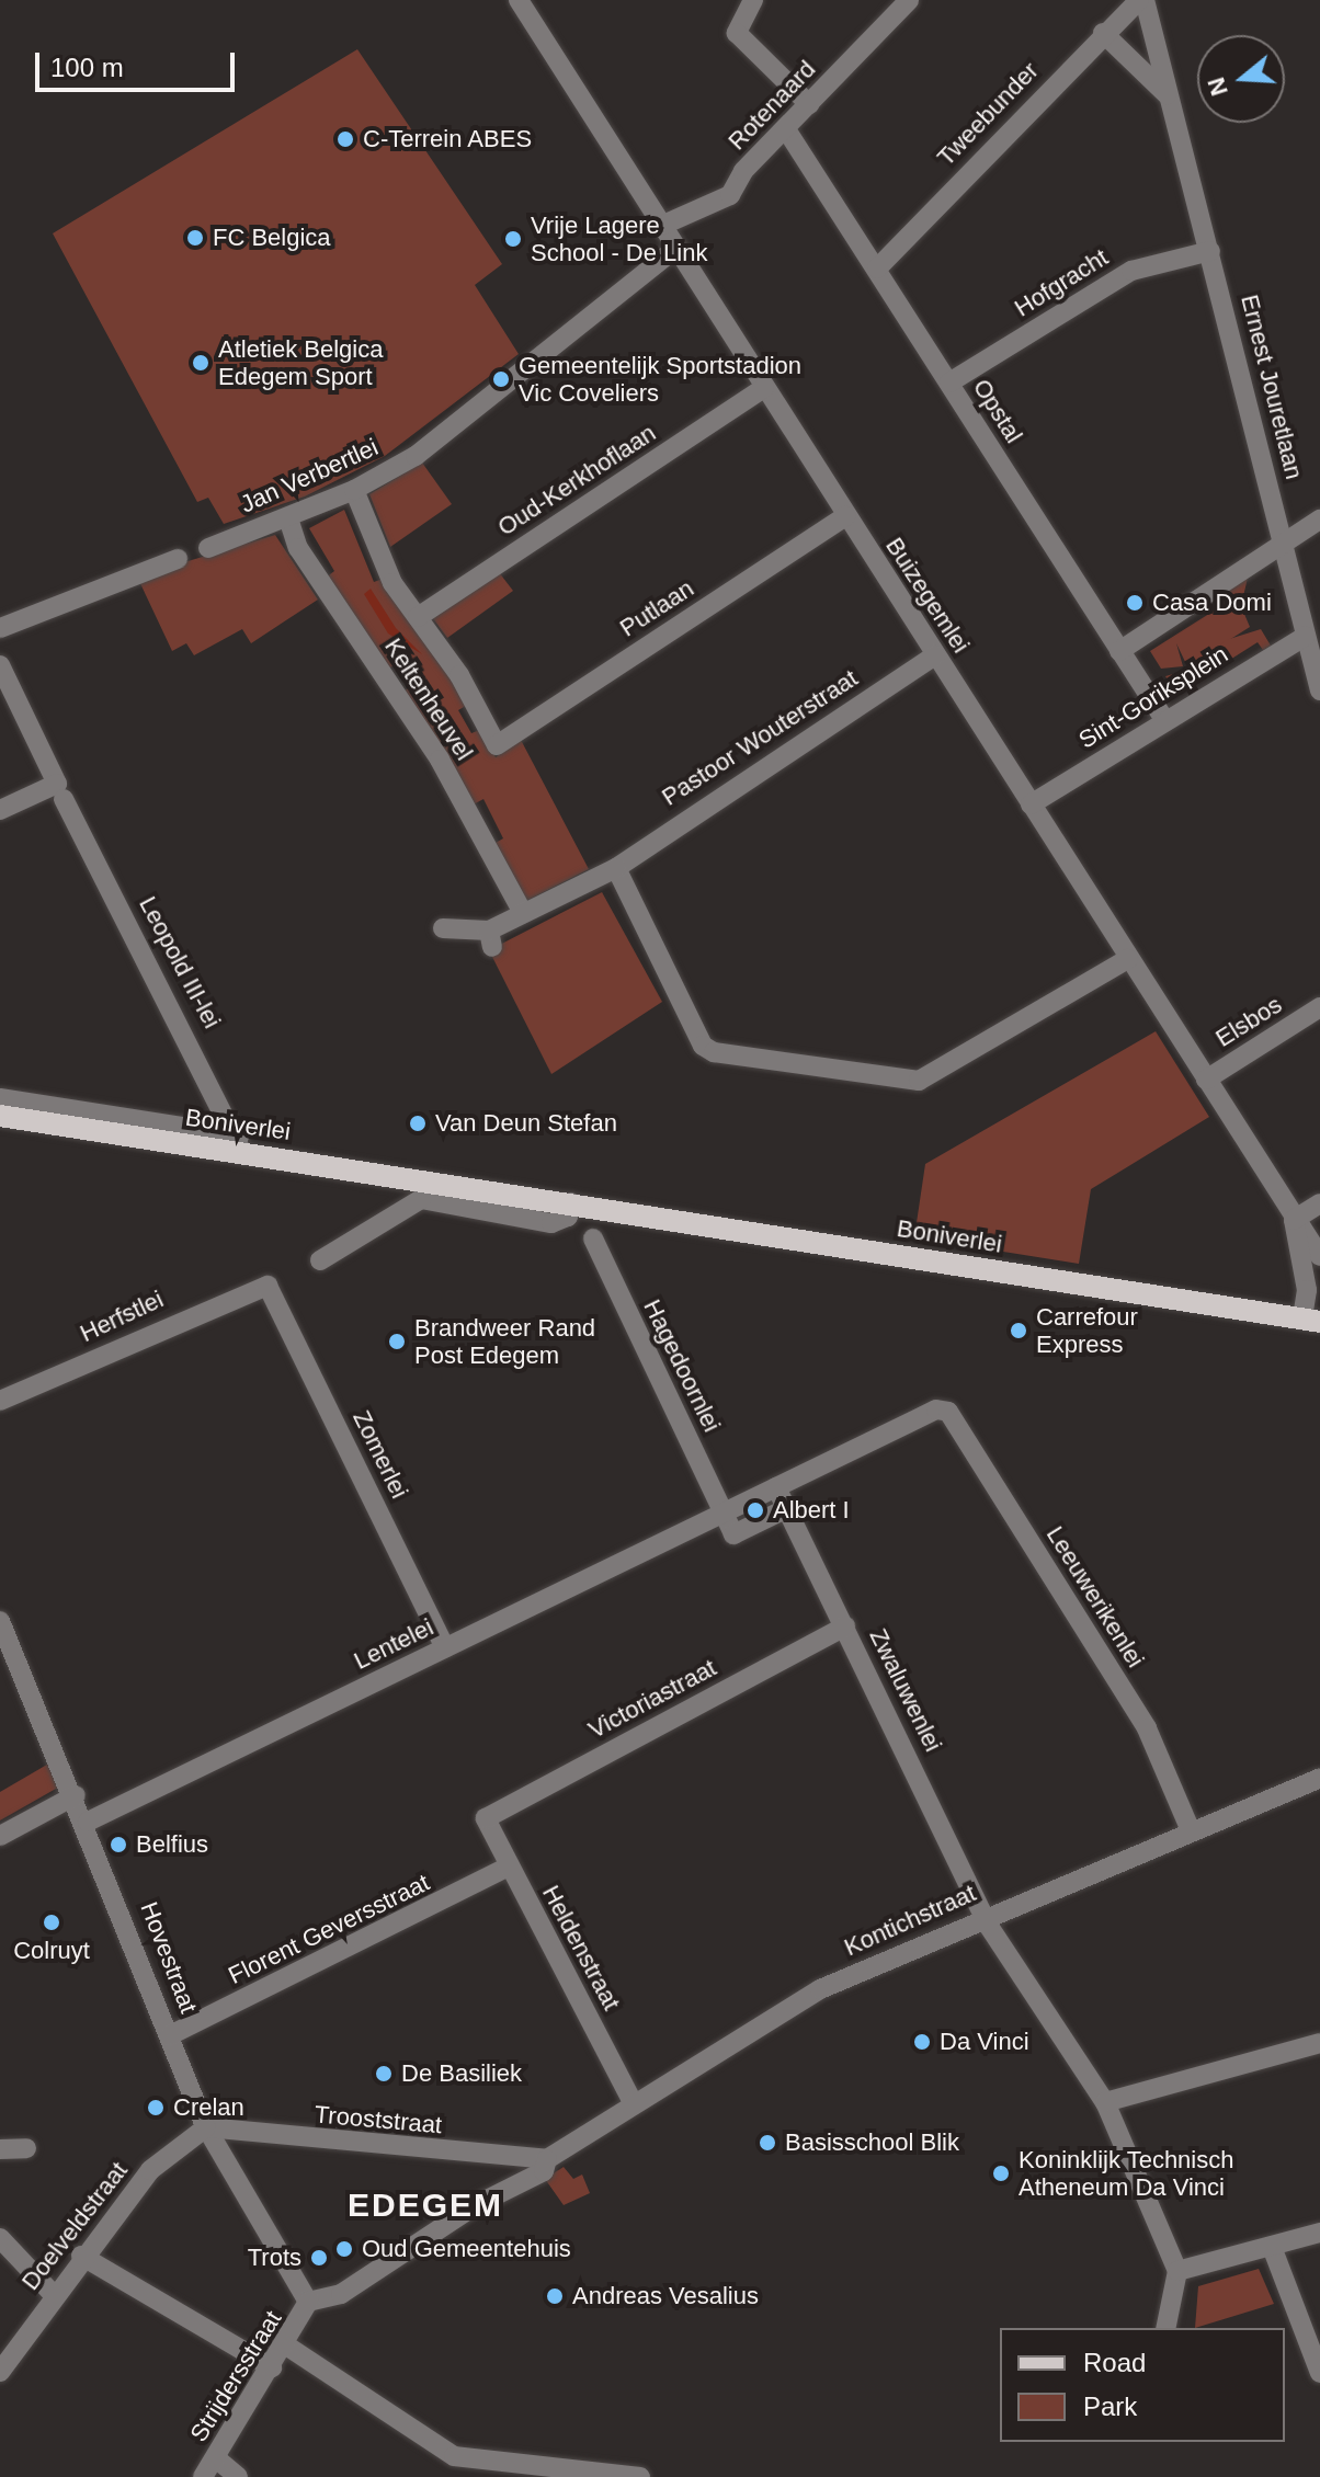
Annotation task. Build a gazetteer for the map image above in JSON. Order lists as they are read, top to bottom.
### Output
{
  "streets": {
    "main road": ["Boniverlei"],
    "street": [
      "Rotenaard",
      "Tweebunder",
      "Hofgracht",
      "Ernest Jouretlaan",
      "Opstal",
      "Jan Verbertlei",
      "Oud-Kerkhoflaan",
      "Buizegemlei",
      "Putlaan",
      "Sint-Goriksplein",
      "Keltenheuvel",
      "Pastoor Wouterstraat",
      "Leopold III-lei",
      "Elsbos",
      "Herfstlei",
      "Hagedoornlei",
      "Zomerlei",
      "Leeuwerikenlei",
      "Lentelei",
      "Zwaluwenlei",
      "Victoriastraat",
      "Kontichstraat",
      "Florent Geversstraat",
      "Heldenstraat",
      "Hovestraat",
      "Trooststraat",
      "Doelveldstraat",
      "Strijdersstraat"
    ]
  },
  "crossings": [
    ["Rotenaard", "Opstal"],
    ["Rotenaard", "Buizegemlei"],
    ["Tweebunder", "Ernest Jouretlaan"],
    ["Tweebunder", "Opstal"],
    ["Hofgracht", "Ernest Jouretlaan"],
    ["Hofgracht", "Opstal"],
    ["Ernest Jouretlaan", "Sint-Goriksplein"],
    ["Opstal", "Sint-Goriksplein"],
    ["Jan Verbertlei", "Buizegemlei"],
    ["Jan Verbertlei", "Keltenheuvel"],
    ["Oud-Kerkhoflaan", "Buizegemlei"],
    ["Oud-Kerkhoflaan", "Keltenheuvel"],
    ["Buizegemlei", "Putlaan"],
    ["Buizegemlei", "Sint-Goriksplein"],
    ["Buizegemlei", "Pastoor Wouterstraat"],
    ["Buizegemlei", "Elsbos"],
    ["Buizegemlei", "Boniverlei"],
    ["Putlaan", "Keltenheuvel"],
    ["Leopold III-lei", "Boniverlei"],
    ["Herfstlei", "Zomerlei"],
    ["Hagedoornlei", "Lentelei"],
    ["Zomerlei", "Lentelei"],
    ["Leeuwerikenlei", "Lentelei"],
    ["Leeuwerikenlei", "Kontichstraat"],
    ["Lentelei", "Zwaluwenlei"],
    ["Lentelei", "Hovestraat"],
    ["Zwaluwenlei", "Victoriastraat"],
    ["Zwaluwenlei", "Kontichstraat"],
    ["Victoriastraat", "Heldenstraat"],
    ["Kontichstraat", "Heldenstraat"],
    ["Kontichstraat", "Hovestraat"],
    ["Kontichstraat", "Trooststraat"],
    ["Kontichstraat", "Strijdersstraat"],
    ["Florent Geversstraat", "Heldenstraat"],
    ["Florent Geversstraat", "Hovestraat"],
    ["Hovestraat", "Trooststraat"],
    ["Hovestraat", "Doelveldstraat"],
    ["Hovestraat", "Strijdersstraat"],
    ["Trooststraat", "Doelveldstraat"]
  ],
  "districts": ["EDEGEM"],
  "places": [
    "C-Terrein ABES",
    "FC Belgica",
    "Vrije Lagere School - De Link",
    "Atletiek Belgica Edegem Sport",
    "Gemeentelijk Sportstadion Vic Coveliers",
    "Casa Domi",
    "Van Deun Stefan",
    "Carrefour Express",
    "Brandweer Rand Post Edegem",
    "Albert I",
    "Belfius",
    "Colruyt",
    "Da Vinci",
    "De Basiliek",
    "Crelan",
    "Basisschool Blik",
    "Koninklijk Technisch Atheneum Da Vinci",
    "Oud Gemeentehuis",
    "Trots",
    "Andreas Vesalius"
  ],
  "legend": ["Road", "Park"],
  "scale_bar": "100 m",
  "north": "left"
}
